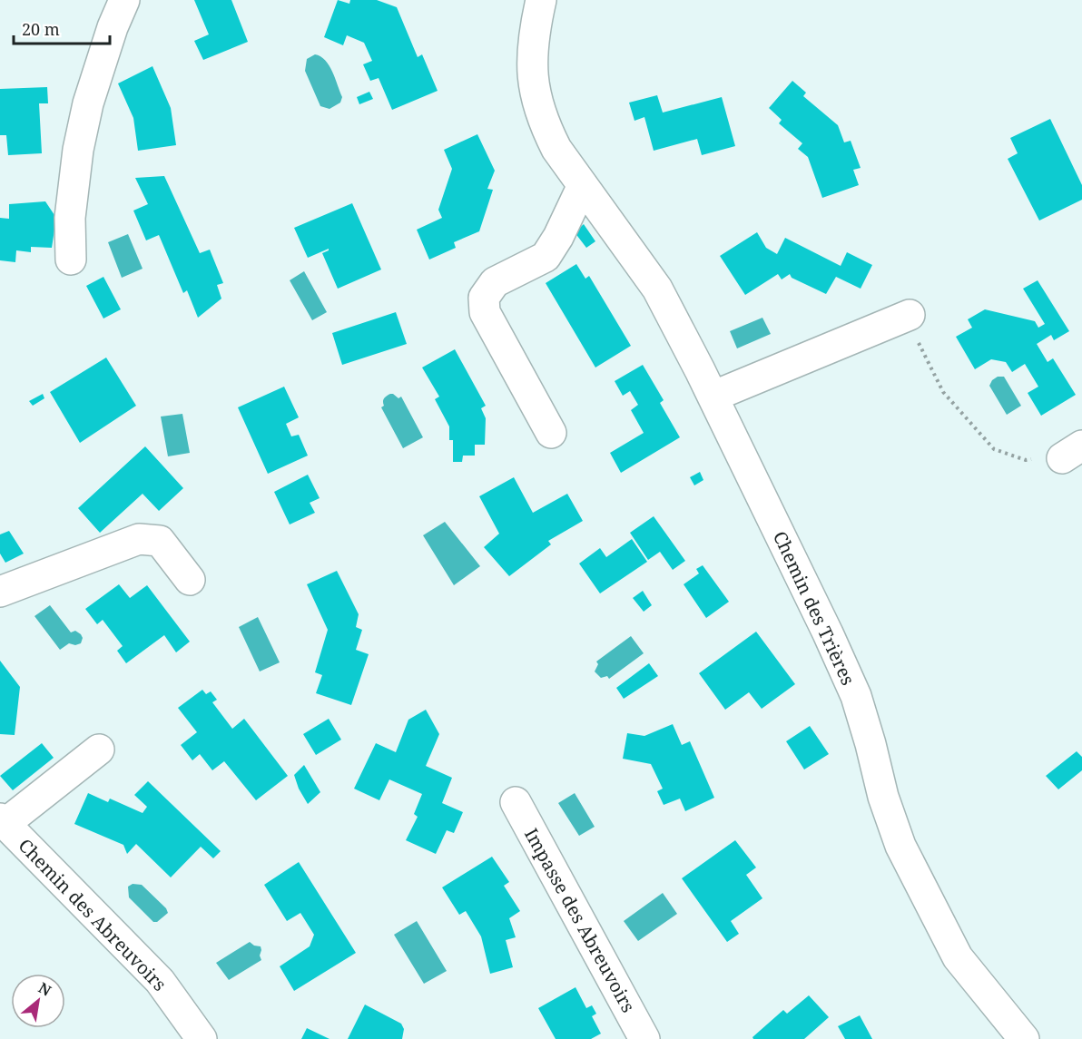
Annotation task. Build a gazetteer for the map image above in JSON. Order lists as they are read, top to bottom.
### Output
{
  "streets": {
    "street": ["Chemin des Trières", "Chemin des Abreuvoirs", "Impasse des Abreuvoirs"]
  },
  "scale_bar": "20 m",
  "north": "top right"
}
